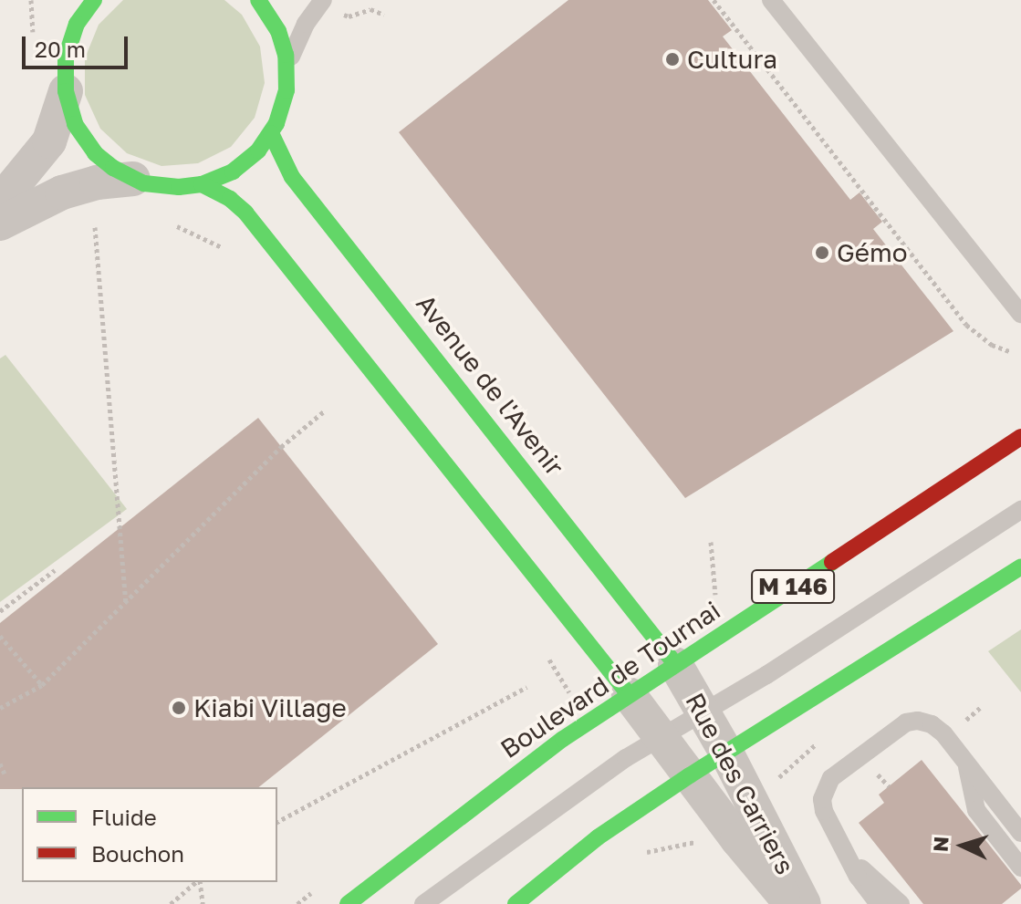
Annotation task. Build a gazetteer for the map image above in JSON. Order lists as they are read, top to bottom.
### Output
{
  "streets": {
    "main road": ["Avenue de l'Avenir", "M 146", "Boulevard de Tournai"],
    "street": ["Rue des Carriers"]
  },
  "crossings": [
    ["Avenue de l'Avenir", "Boulevard de Tournai"],
    ["Avenue de l'Avenir", "Rue des Carriers"],
    ["Boulevard de Tournai", "Rue des Carriers"]
  ],
  "places": ["Cultura", "Gémo", "Kiabi Village"],
  "legend": ["Fluide", "Bouchon"],
  "scale_bar": "20 m",
  "north": "left"
}
